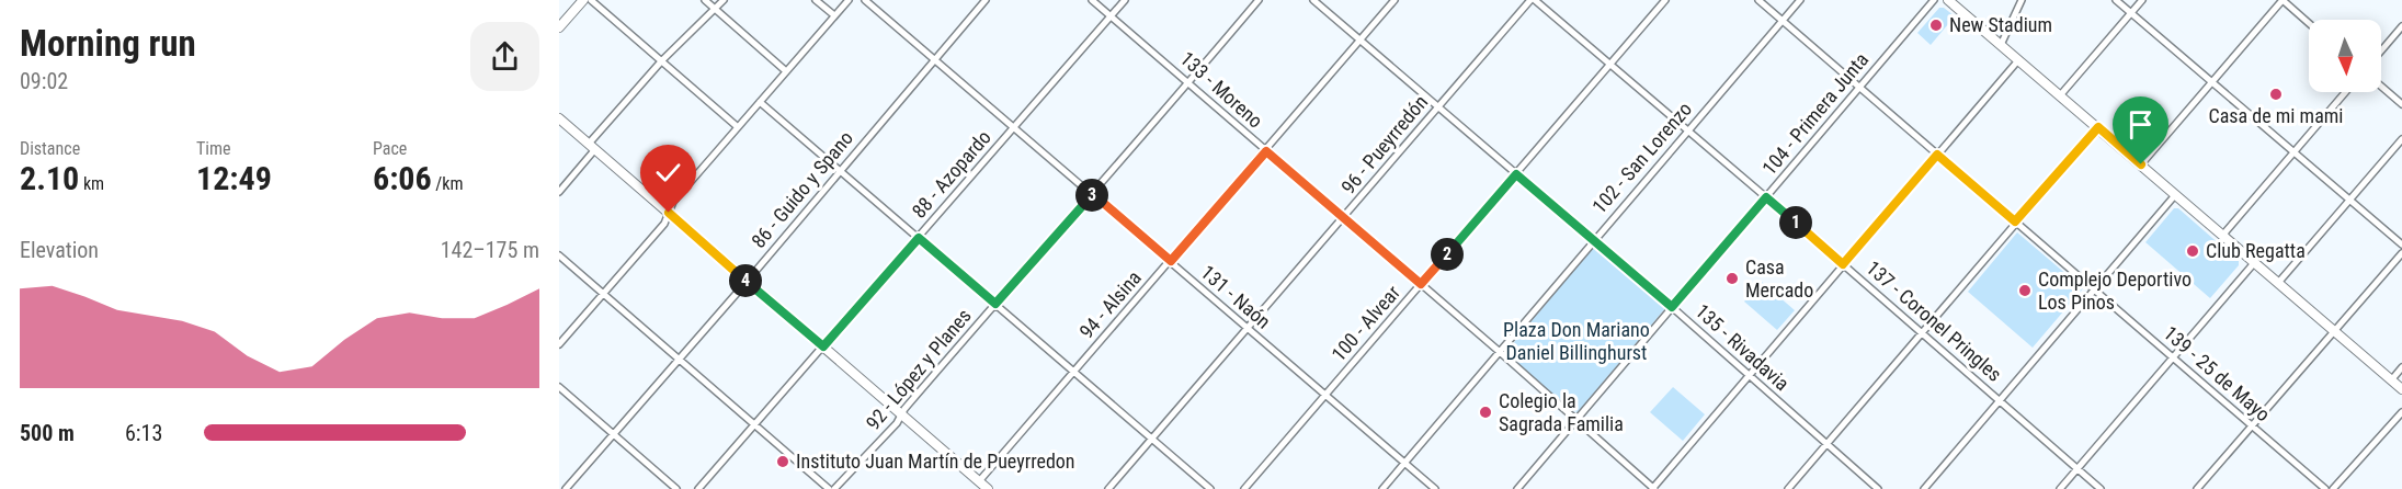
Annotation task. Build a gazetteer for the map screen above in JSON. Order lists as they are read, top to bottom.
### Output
{
  "streets": {
    "street": [
      "133 - Moreno",
      "104 - Primera Junta",
      "96 - Pueyrredón",
      "102 - San Lorenzo",
      "88 - Azopardo",
      "86 - Guido y Spano",
      "131 - Naón",
      "94 - Alsina",
      "137 - Coronel Pringles",
      "100 - Alvear",
      "135 - Rivadavia",
      "92 - López y Planes",
      "139 - 25 de Mayo"
    ]
  },
  "crossings": [
    ["133 - Moreno", "104 - Primera Junta"],
    ["133 - Moreno", "96 - Pueyrredón"],
    ["133 - Moreno", "102 - San Lorenzo"],
    ["133 - Moreno", "88 - Azopardo"],
    ["133 - Moreno", "94 - Alsina"],
    ["133 - Moreno", "100 - Alvear"],
    ["133 - Moreno", "92 - López y Planes"],
    ["104 - Primera Junta", "137 - Coronel Pringles"],
    ["104 - Primera Junta", "135 - Rivadavia"],
    ["104 - Primera Junta", "139 - 25 de Mayo"],
    ["96 - Pueyrredón", "131 - Naón"],
    ["96 - Pueyrredón", "137 - Coronel Pringles"],
    ["96 - Pueyrredón", "135 - Rivadavia"],
    ["102 - San Lorenzo", "131 - Naón"],
    ["102 - San Lorenzo", "137 - Coronel Pringles"],
    ["102 - San Lorenzo", "135 - Rivadavia"],
    ["102 - San Lorenzo", "139 - 25 de Mayo"],
    ["88 - Azopardo", "131 - Naón"],
    ["86 - Guido y Spano", "131 - Naón"],
    ["131 - Naón", "94 - Alsina"],
    ["131 - Naón", "100 - Alvear"],
    ["131 - Naón", "92 - López y Planes"],
    ["94 - Alsina", "135 - Rivadavia"],
    ["137 - Coronel Pringles", "100 - Alvear"],
    ["100 - Alvear", "135 - Rivadavia"]
  ],
  "parks": ["Plaza Don Mariano Daniel Billinghurst"],
  "places": [
    "New Stadium",
    "Casa de mi mami",
    "Club Regatta",
    "Casa Mercado",
    "Complejo Deportivo Los Pinos",
    "Colegio la Sagrada Familia",
    "Instituto Juan Martín de Pueyrredon"
  ],
  "north": "bottom",
  "page": {
    "heading": ["Morning run", "09:02"],
    "stats": [
      ["Distance", "2.10 km"],
      ["Time", "12:49"],
      ["Pace", "6:06 /km"]
    ],
    "pins": [
      "3",
      "1",
      "2",
      "4"
    ],
    "chart": ["Elevation", "142–175 m"],
    "list": [
      {
        "name": "500 m",
        "note": "6:13"
      }
    ]
  }
}
